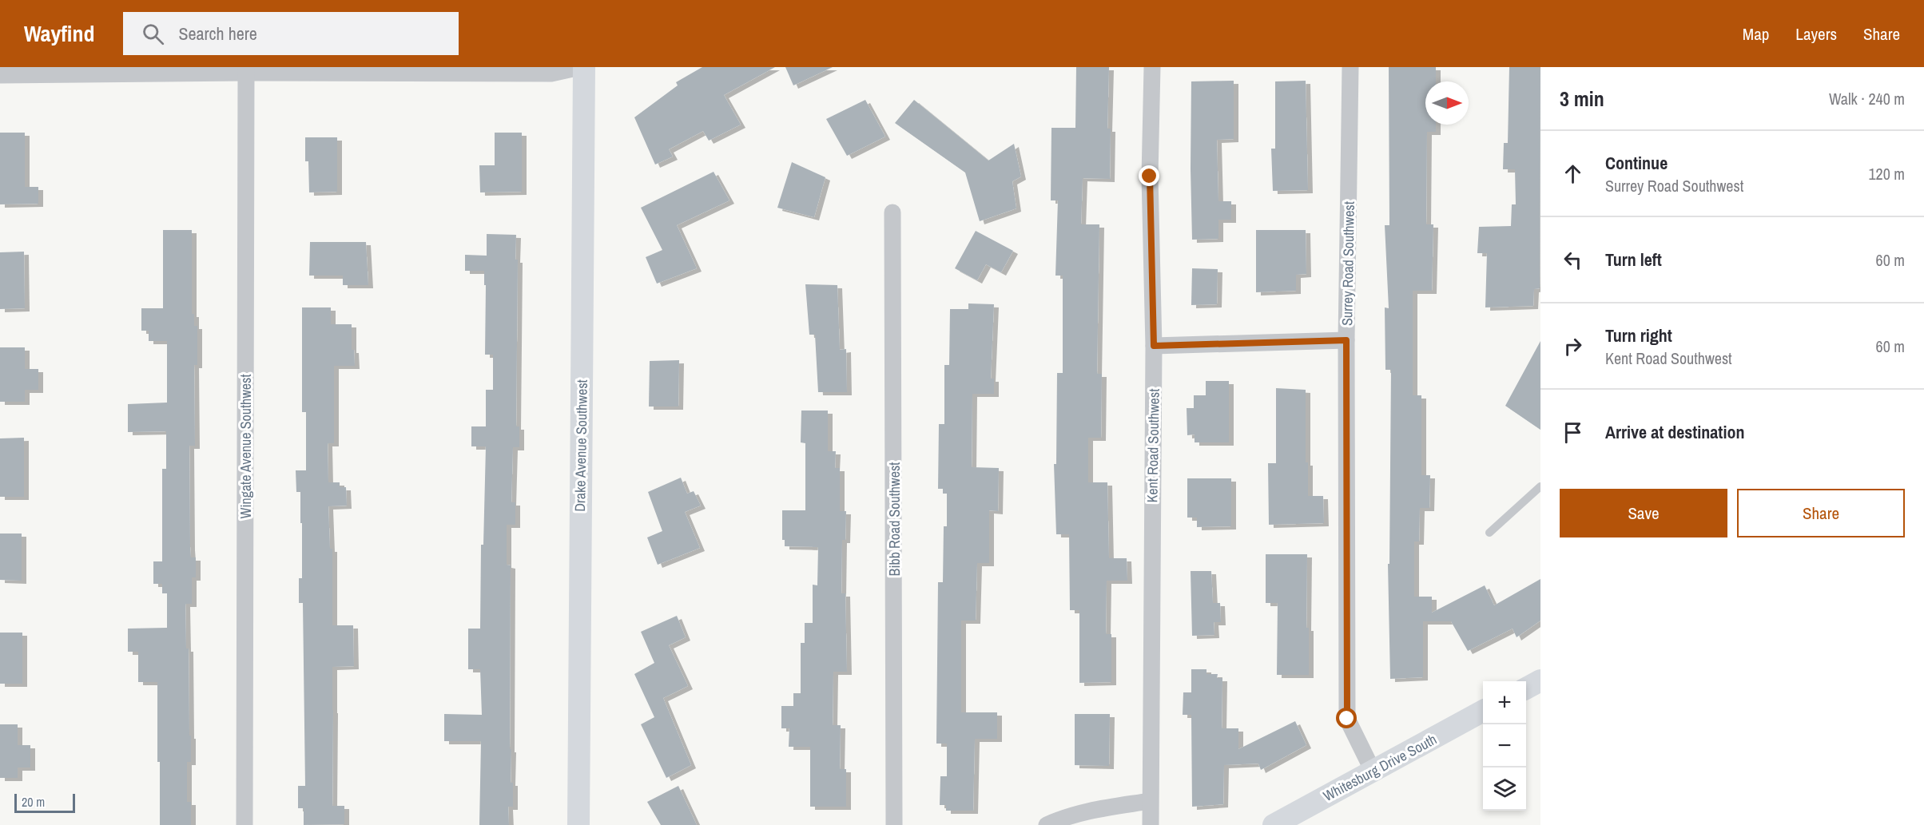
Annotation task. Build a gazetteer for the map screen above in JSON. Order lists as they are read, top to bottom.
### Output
{
  "streets": {
    "street": [
      "Surrey Road Southwest",
      "Drake Avenue Southwest",
      "Kent Road Southwest",
      "Wingate Avenue Southwest",
      "Bibb Road Southwest",
      "Whitesburg Drive South"
    ]
  },
  "crossings": [
    ["Surrey Road Southwest", "Whitesburg Drive South"]
  ],
  "scale_bar": "20 m",
  "north": "right",
  "page": {
    "header": "Wayfind",
    "search": "Search here",
    "nav": ["Map", "Layers", "Share"],
    "heading": ["3 min", "Walk · 240 m"],
    "list": [
      ["Continue", "Surrey Road Southwest", "120 m"],
      ["Turn left", "60 m"],
      ["Turn right", "Kent Road Southwest", "60 m"],
      "Arrive at destination"
    ],
    "buttons": ["Save", "Share"],
    "map_buttons": ["+", "−"],
    "scale": "20 m"
  }
}
